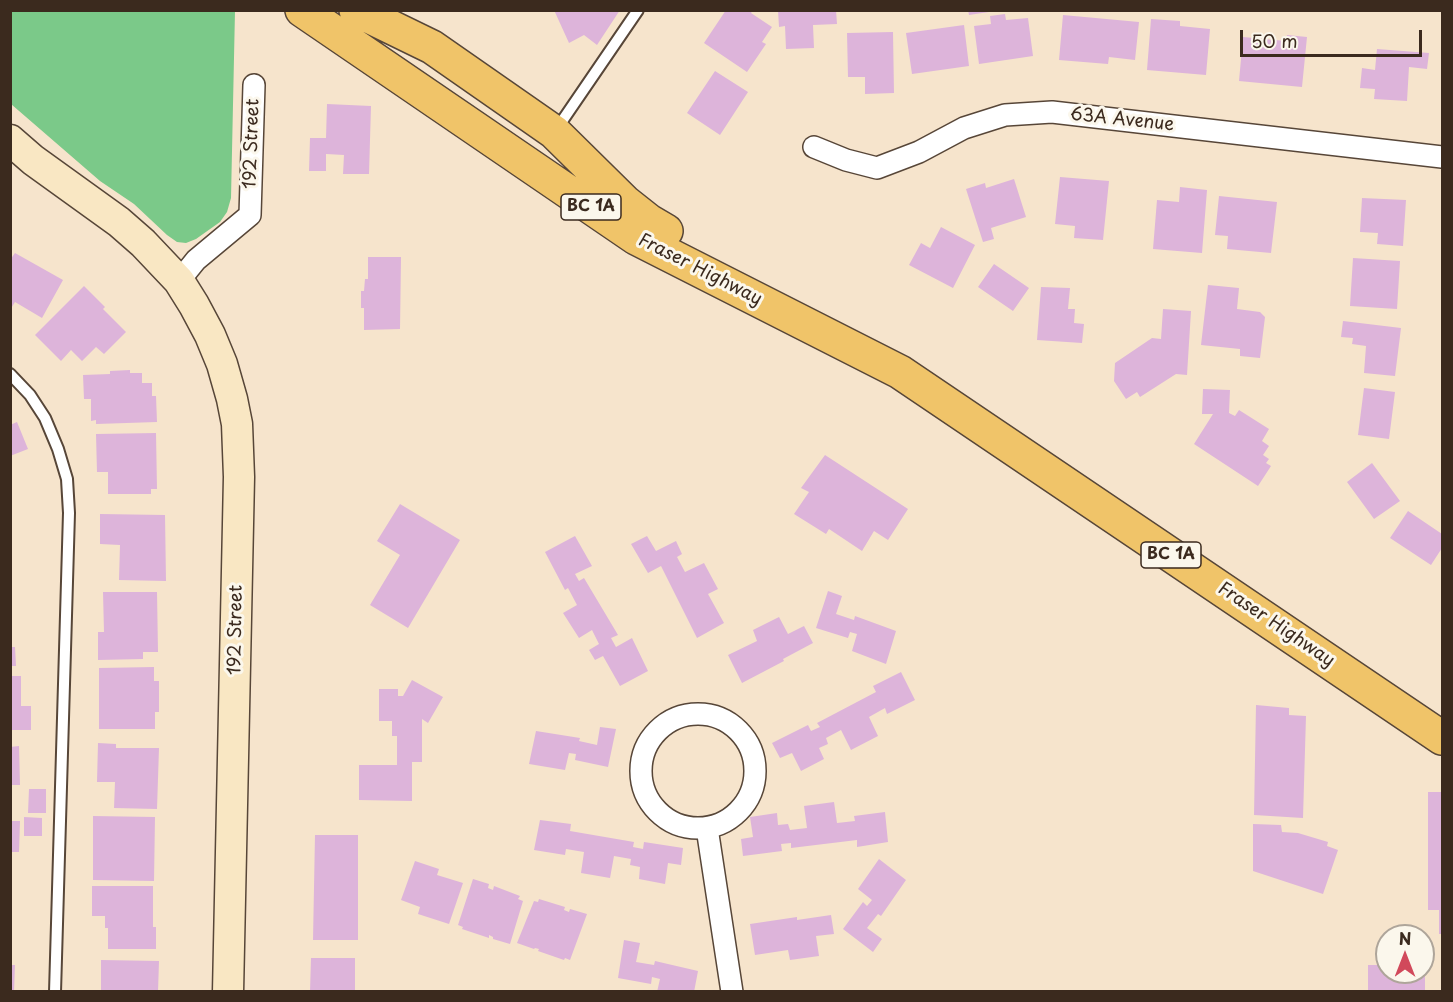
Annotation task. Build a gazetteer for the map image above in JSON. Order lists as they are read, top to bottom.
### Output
{
  "streets": {
    "main road": ["192 Street", "BC 1A", "Fraser Highway"],
    "street": ["63A Avenue"]
  },
  "scale_bar": "50 m",
  "north": "top"
}
